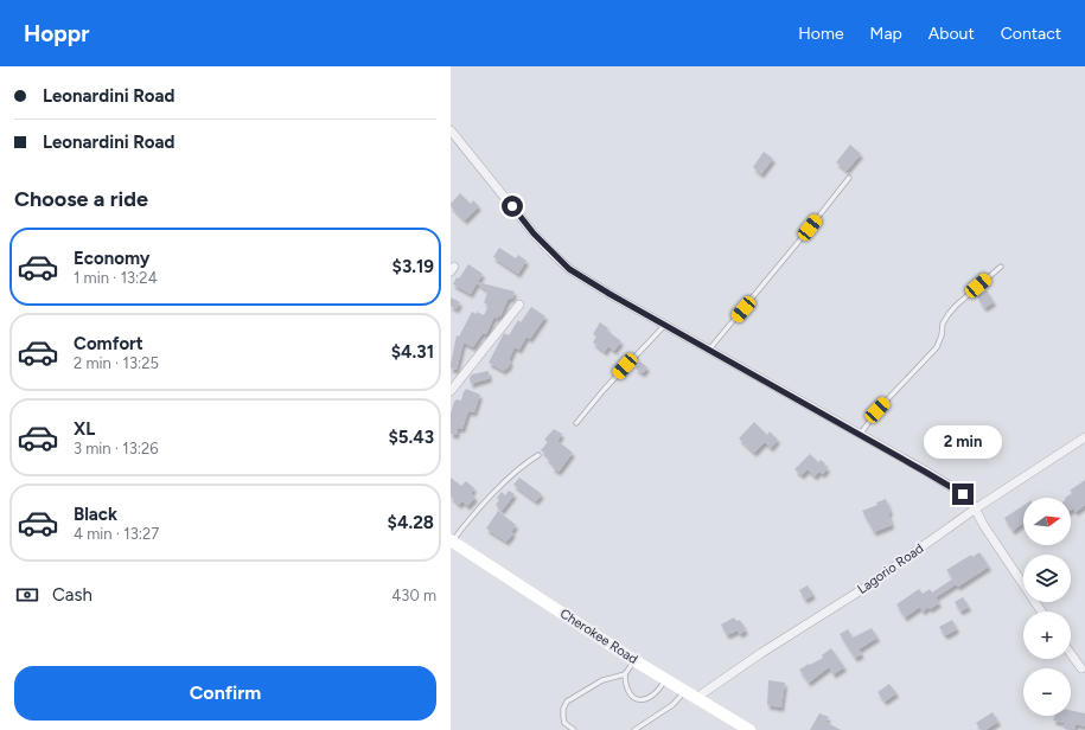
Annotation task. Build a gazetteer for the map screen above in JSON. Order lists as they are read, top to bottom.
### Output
{
  "streets": {
    "street": ["Lagorio Road", "Cherokee Road"]
  },
  "crossings": [
    ["Lagorio Road", "Cherokee Road"]
  ],
  "north": "right",
  "page": {
    "header": "Hoppr",
    "nav": [
      "Home",
      "Map",
      "About",
      "Contact"
    ],
    "banner": ["Leonardini Road", "Leonardini Road"],
    "heading": "Choose a ride",
    "list": [
      {
        "name": "Economy",
        "note": "1 min · 13:24",
        "value": "$3.19"
      },
      {
        "name": "Comfort",
        "note": "2 min · 13:25",
        "value": "$4.31"
      },
      {
        "name": "XL",
        "note": "3 min · 13:26",
        "value": "$5.43"
      },
      {
        "name": "Black",
        "note": "4 min · 13:27",
        "value": "$4.28"
      }
    ],
    "bubble": "2 min",
    "map_buttons": ["+", "−"],
    "pay": ["Cash", "430 m"],
    "buttons": "Confirm"
  }
}
